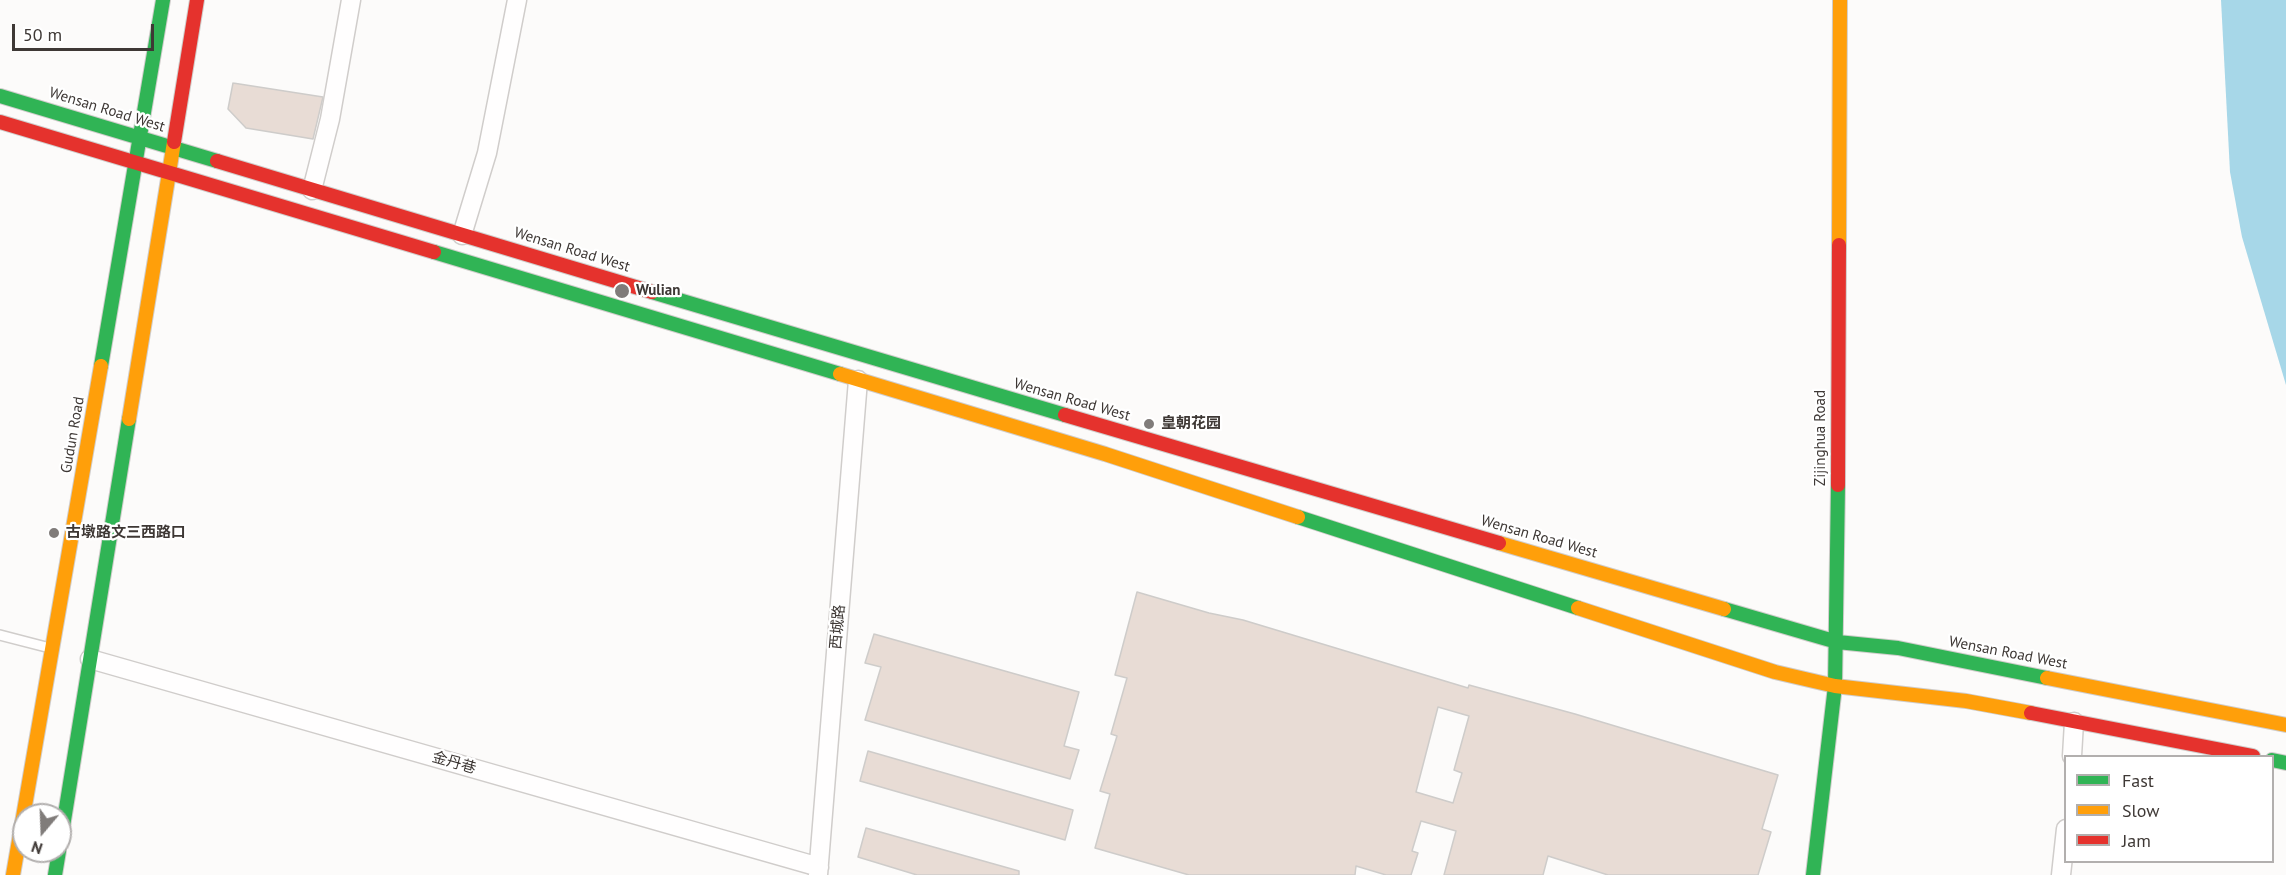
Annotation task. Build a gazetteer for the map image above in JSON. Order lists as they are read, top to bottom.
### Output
{
  "streets": {
    "main road": ["Wensan Road West", "Gudun Road", "Zijinghua Road"],
    "street": ["西城路", "金丹巷"]
  },
  "crossings": [
    ["Wensan Road West", "Gudun Road"],
    ["Wensan Road West", "Zijinghua Road"],
    ["西城路", "金丹巷"]
  ],
  "places": ["Wulian", "皇朝花园", "古墩路文三西路口"],
  "legend": ["Fast", "Slow", "Jam"],
  "scale_bar": "50 m",
  "north": "bottom"
}
